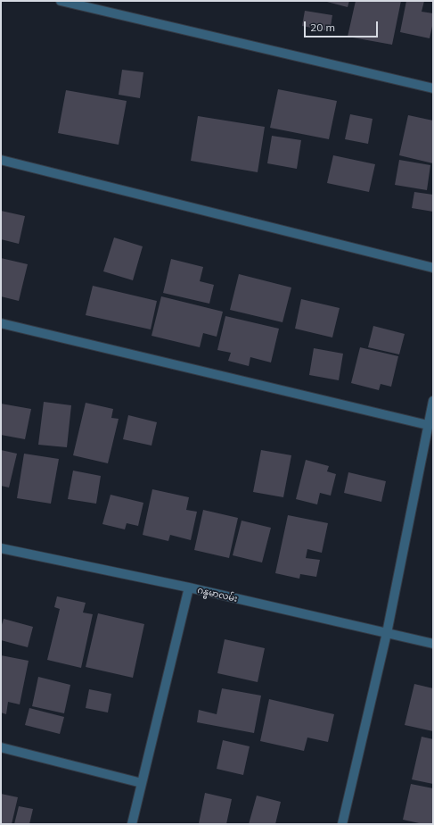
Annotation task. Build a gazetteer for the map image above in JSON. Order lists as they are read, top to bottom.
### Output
{
  "streets": {
    "street": ["ဂန္ဓမာလမ်း"]
  },
  "scale_bar": "20 m"
}
